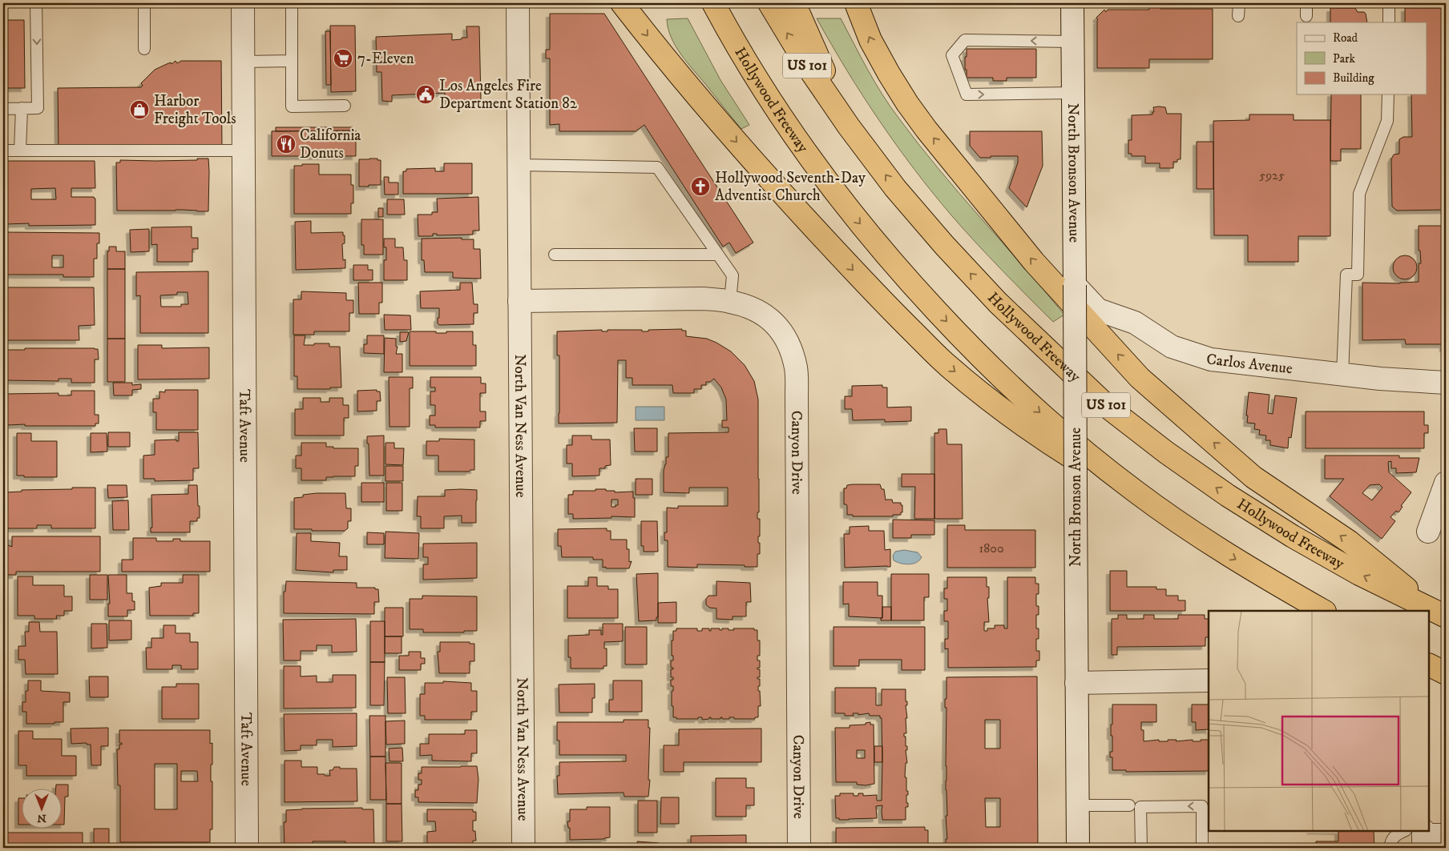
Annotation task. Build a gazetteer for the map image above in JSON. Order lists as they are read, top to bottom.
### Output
{
  "streets": {
    "highway": ["US 101", "Hollywood Freeway"],
    "street": [
      "North Bronson Avenue",
      "Carlos Avenue",
      "Taft Avenue",
      "North Van Ness Avenue",
      "Canyon Drive"
    ]
  },
  "crossings": [
    ["North Bronson Avenue", "Carlos Avenue"],
    ["North Van Ness Avenue", "Canyon Drive"]
  ],
  "places": {
    "supermarket": ["7-Eleven"],
    "public building": ["Los Angeles Fire Department Station 82"],
    "shop": ["Harbor Freight Tools"],
    "restaurant": ["California Donuts"],
    "church": ["Hollywood Seventh-Day Adventist Church"]
  },
  "house_numbers": ["5925", "1800"],
  "legend": ["Road", "Park", "Building"],
  "north": "bottom"
}
